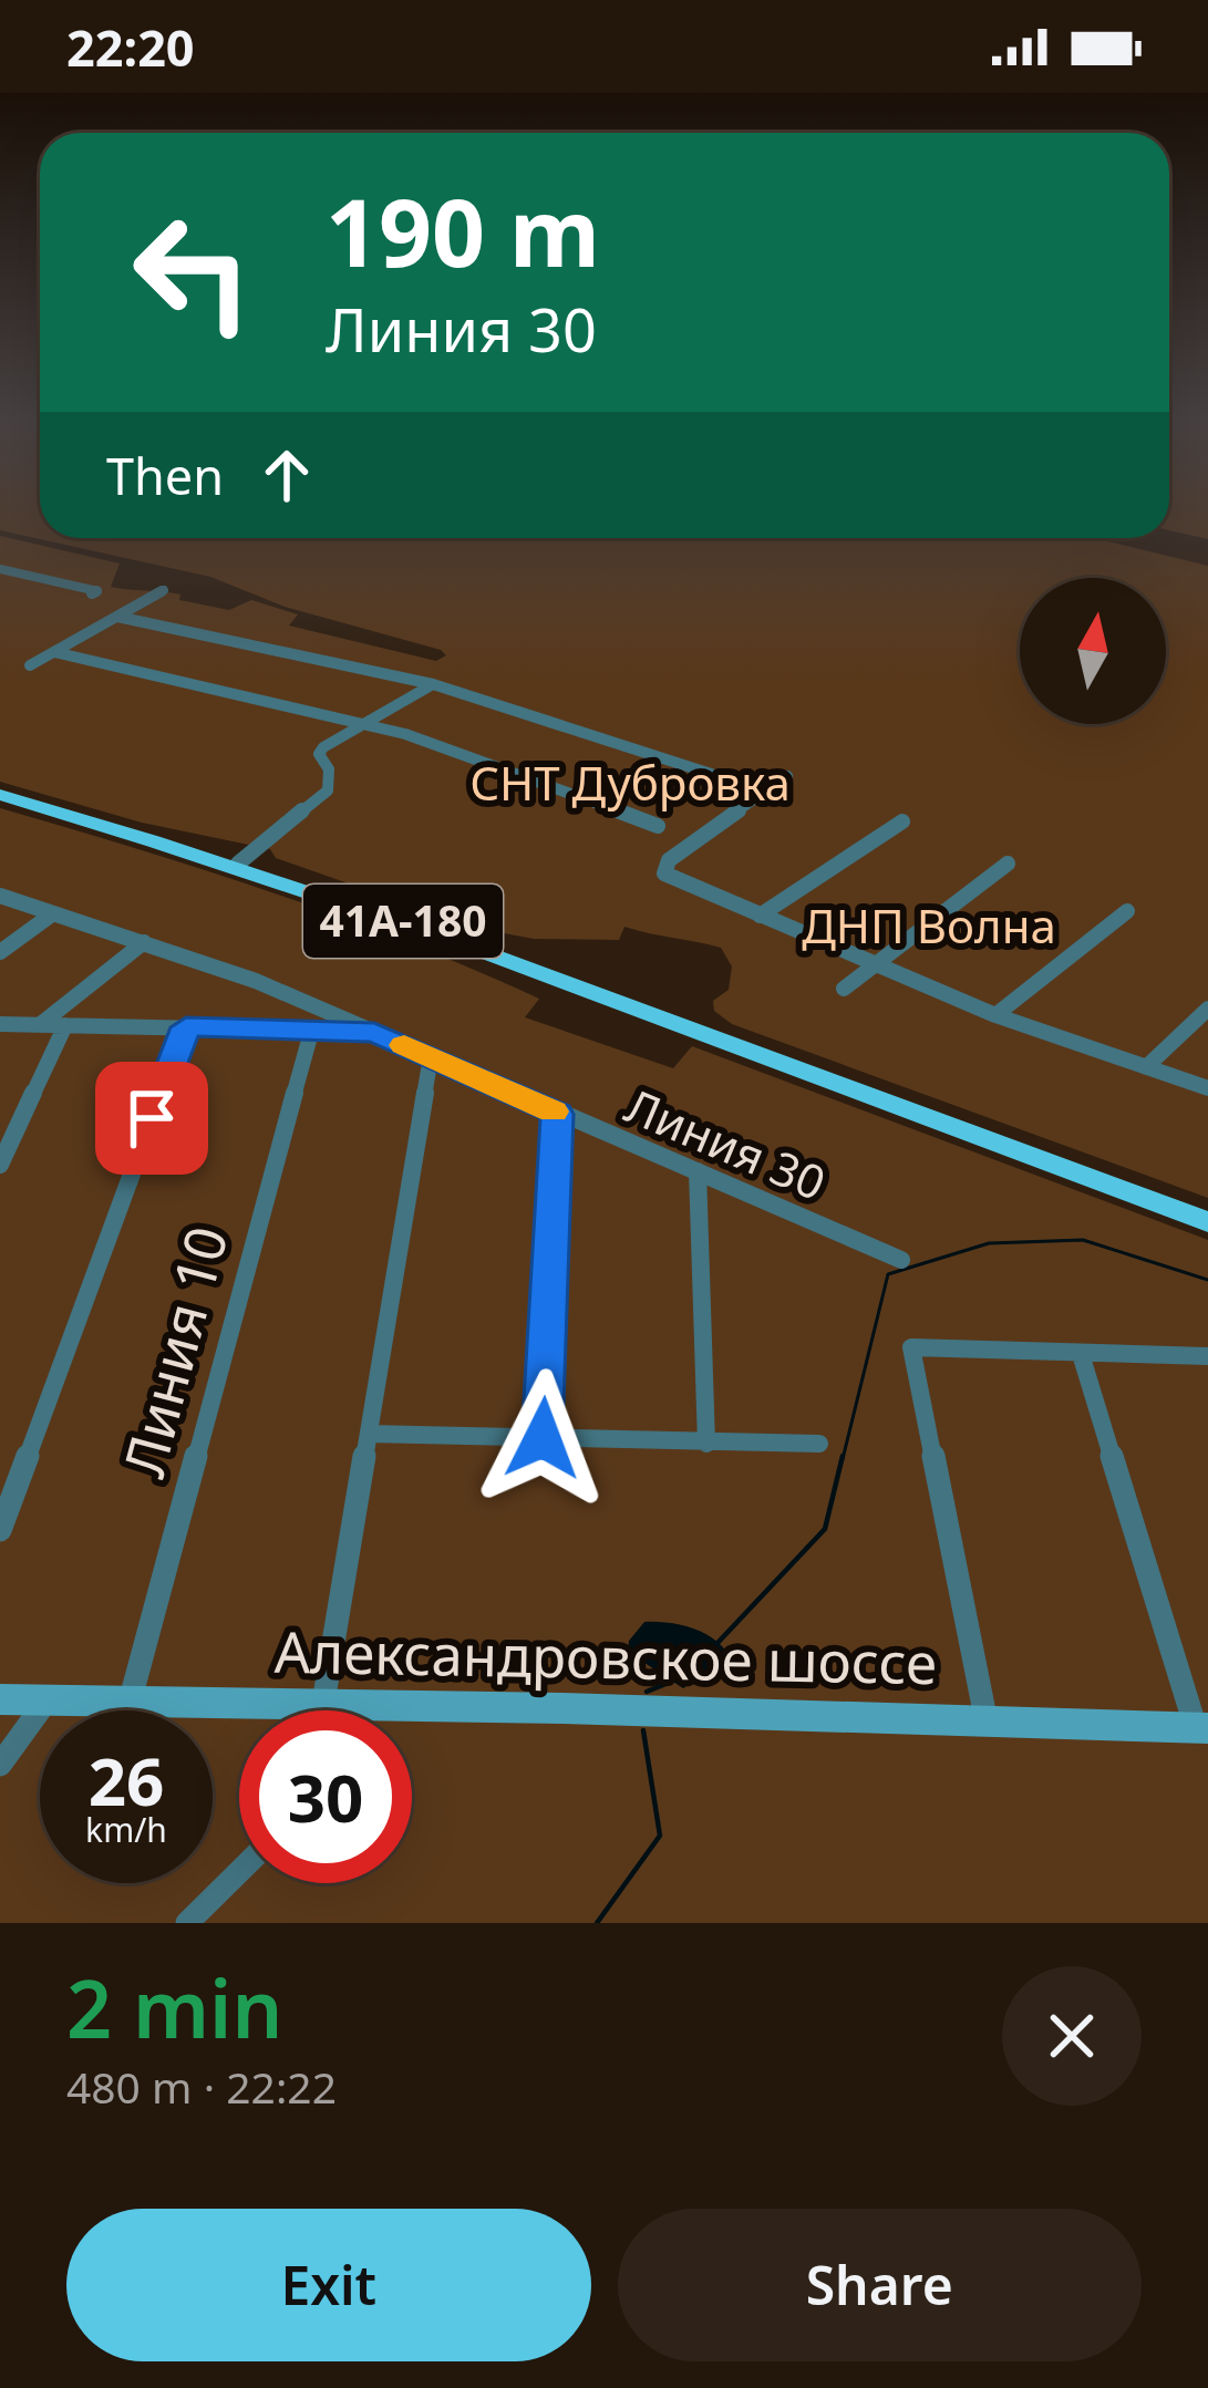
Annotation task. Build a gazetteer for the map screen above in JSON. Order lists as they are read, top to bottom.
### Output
{
  "streets": {
    "main road": ["41А-180"],
    "street": ["Линия 30", "Линия 10", "Александровское шоссе"]
  },
  "crossings": [
    ["Линия 10", "Александровское шоссе"]
  ],
  "parks": ["СНТ Дубровка", "ДНП Волна"],
  "north": "top",
  "page": {
    "status": "22:20",
    "turn": ["190 m", "Линия 30"],
    "then": "Then",
    "speed": "26 km/h",
    "limit": "30",
    "heading": ["2 min", "480 m · 22:22"],
    "buttons": ["Exit", "Share"]
  }
}
